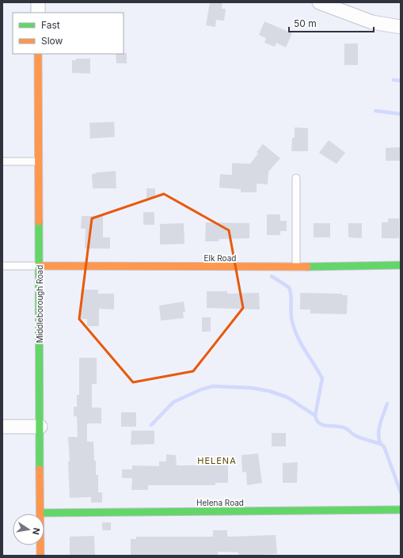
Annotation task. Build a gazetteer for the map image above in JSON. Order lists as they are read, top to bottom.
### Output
{
  "streets": {
    "street": ["Elk Road", "Middleborough Road", "Helena Road"]
  },
  "crossings": [
    ["Elk Road", "Middleborough Road"],
    ["Middleborough Road", "Helena Road"]
  ],
  "districts": ["HELENA"],
  "legend": ["Fast", "Slow"],
  "scale_bar": "50 m",
  "north": "right"
}
